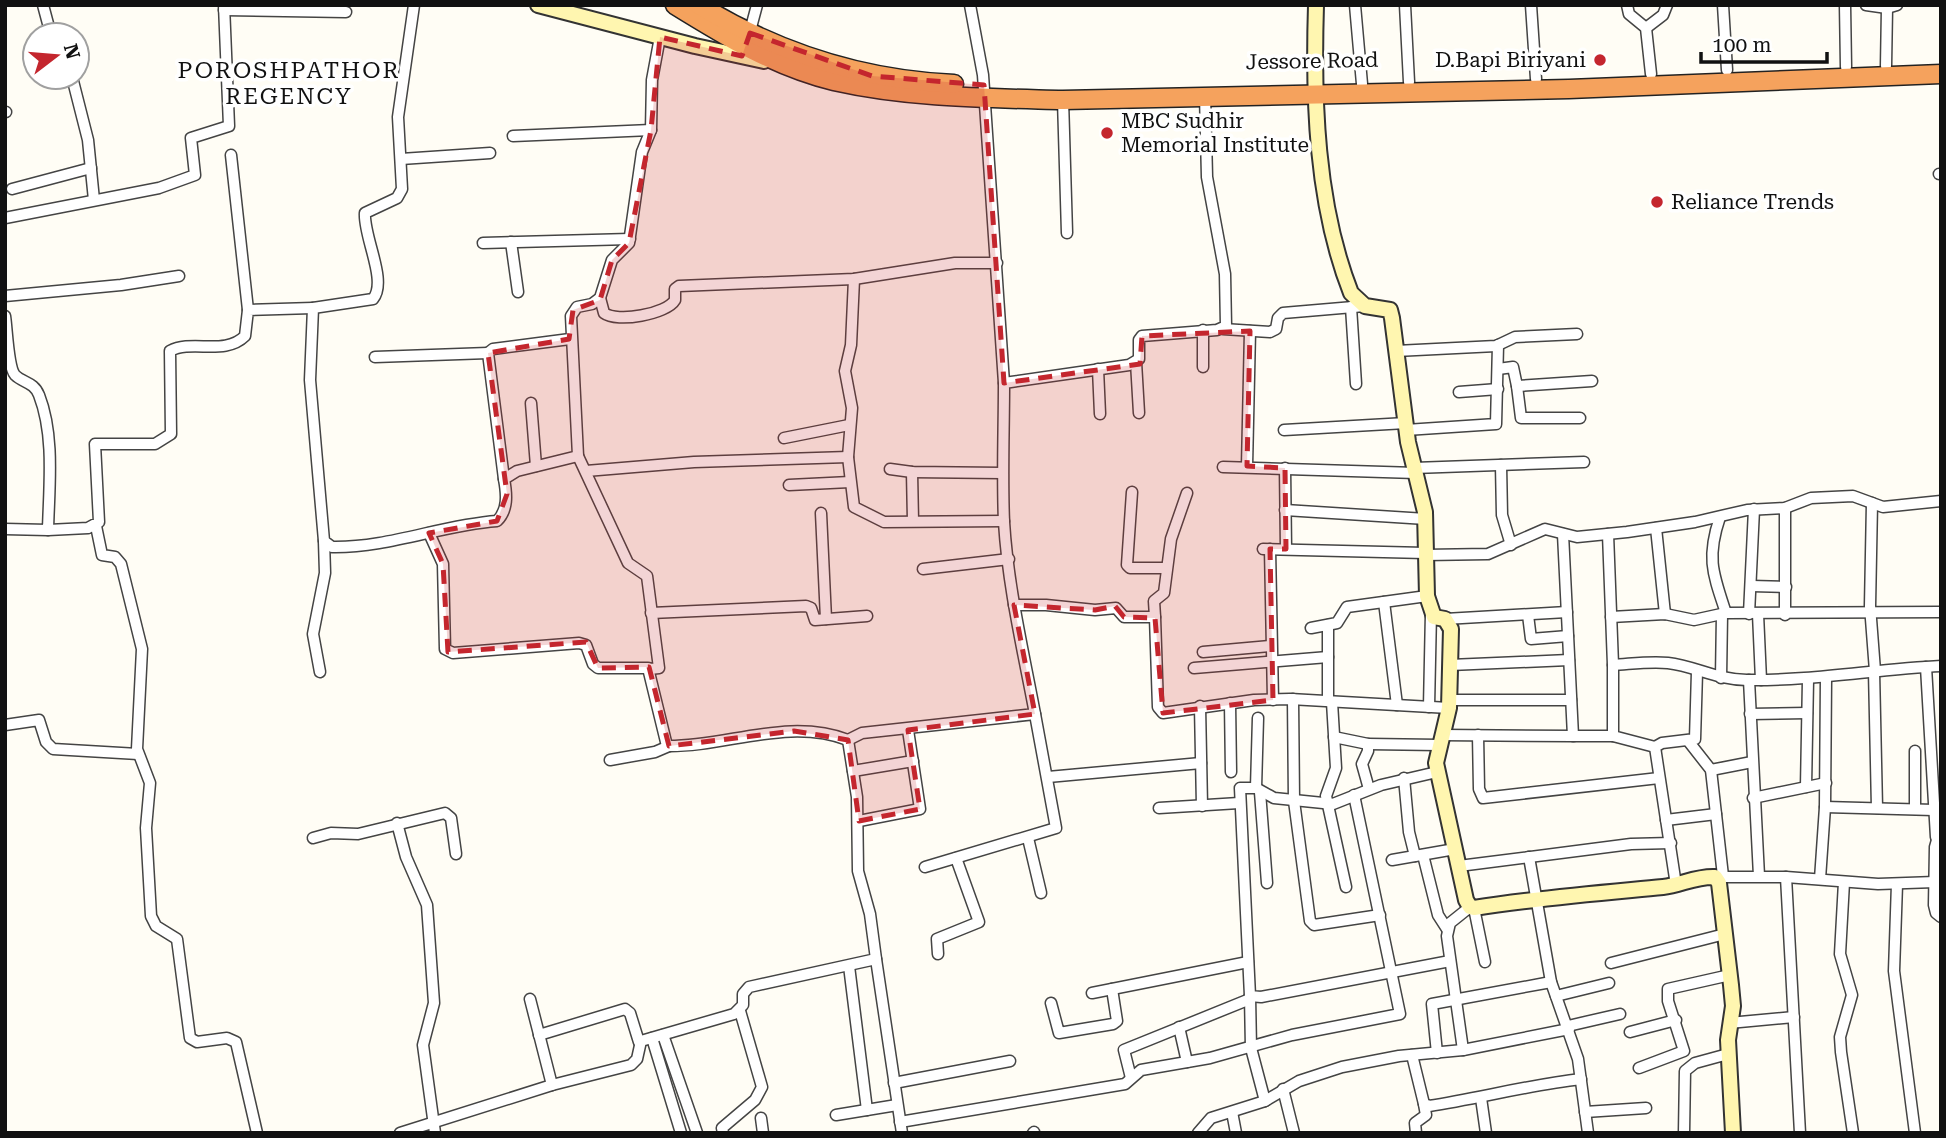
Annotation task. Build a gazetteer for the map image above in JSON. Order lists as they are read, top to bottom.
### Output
{
  "streets": {
    "highway": ["Jessore Road"]
  },
  "districts": ["POROSHPATHOR REGENCY"],
  "places": ["D.Bapi Biriyani", "MBC Sudhir Memorial Institute", "Reliance Trends"],
  "scale_bar": "100 m",
  "north": "right"
}
